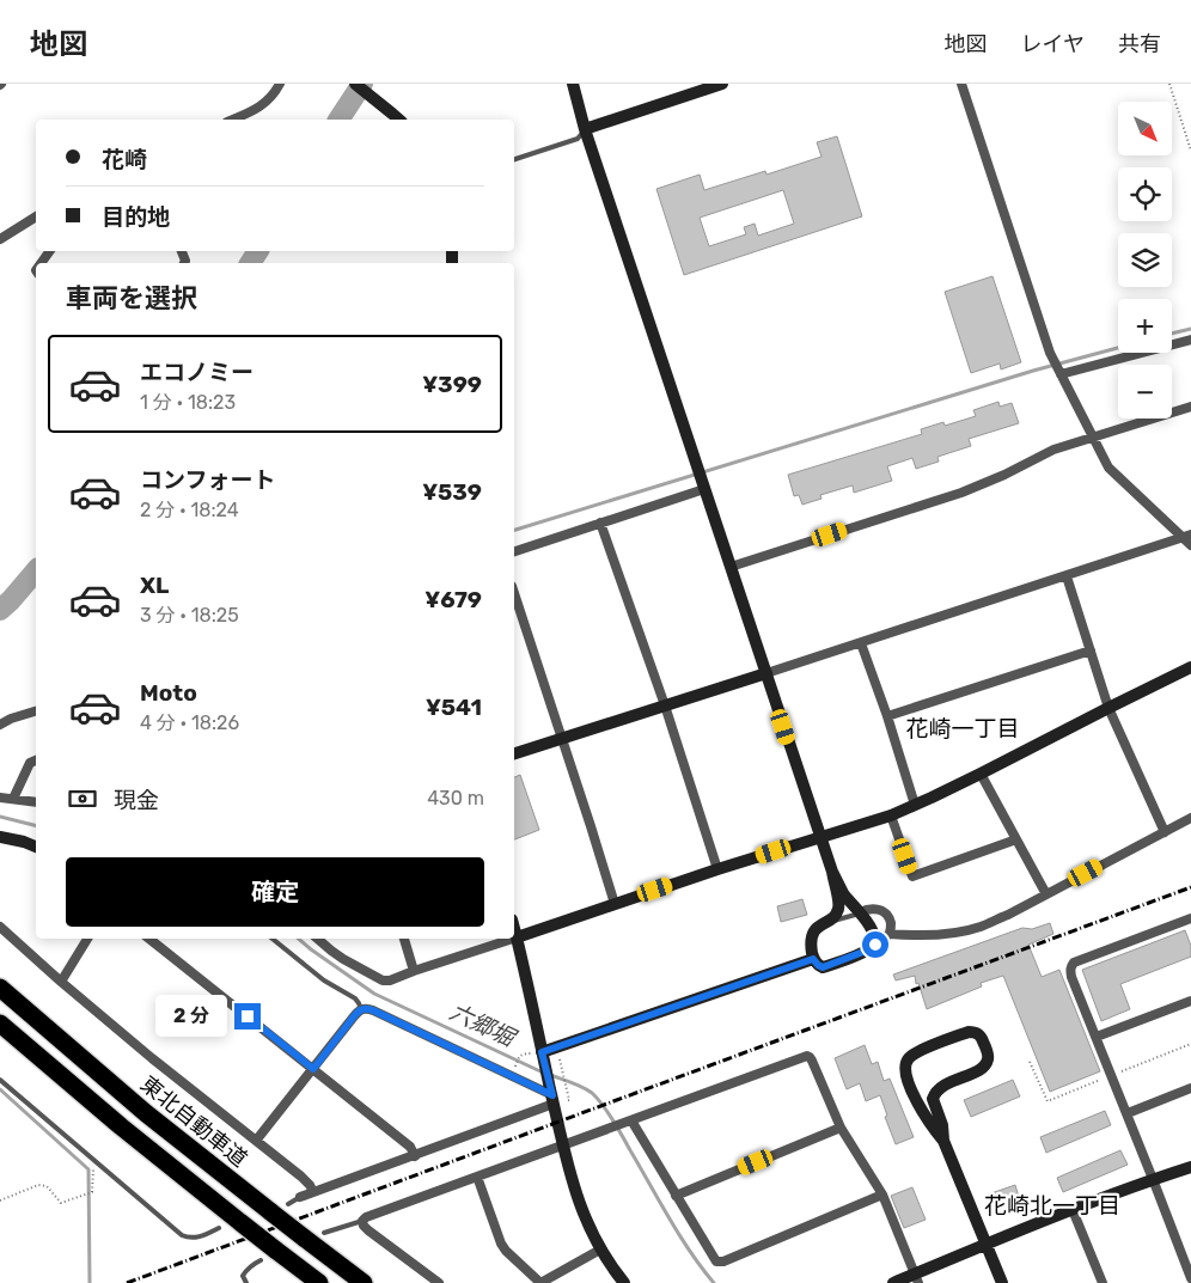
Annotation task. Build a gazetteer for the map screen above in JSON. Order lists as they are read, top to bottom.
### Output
{
  "streets": {
    "highway": ["東北自動車道"]
  },
  "districts": ["花崎一丁目", "花崎北一丁目"],
  "water": ["六郷堀"],
  "north": "bottom right",
  "page": {
    "header": "地図",
    "nav": ["地図", "レイヤ", "共有"],
    "map_buttons": ["+", "−"],
    "banner": ["花崎", "目的地"],
    "heading": "車両を選択",
    "list": [
      {
        "name": "エコノミー",
        "note": "1 分 · 18:23",
        "value": "¥399"
      },
      {
        "name": "コンフォート",
        "note": "2 分 · 18:24",
        "value": "¥539"
      },
      {
        "name": "XL",
        "note": "3 分 · 18:25",
        "value": "¥679"
      },
      {
        "name": "Moto",
        "note": "4 分 · 18:26",
        "value": "¥541"
      }
    ],
    "pay": ["現金", "430 m"],
    "buttons": "確定",
    "bubble": "2 分"
  }
}
